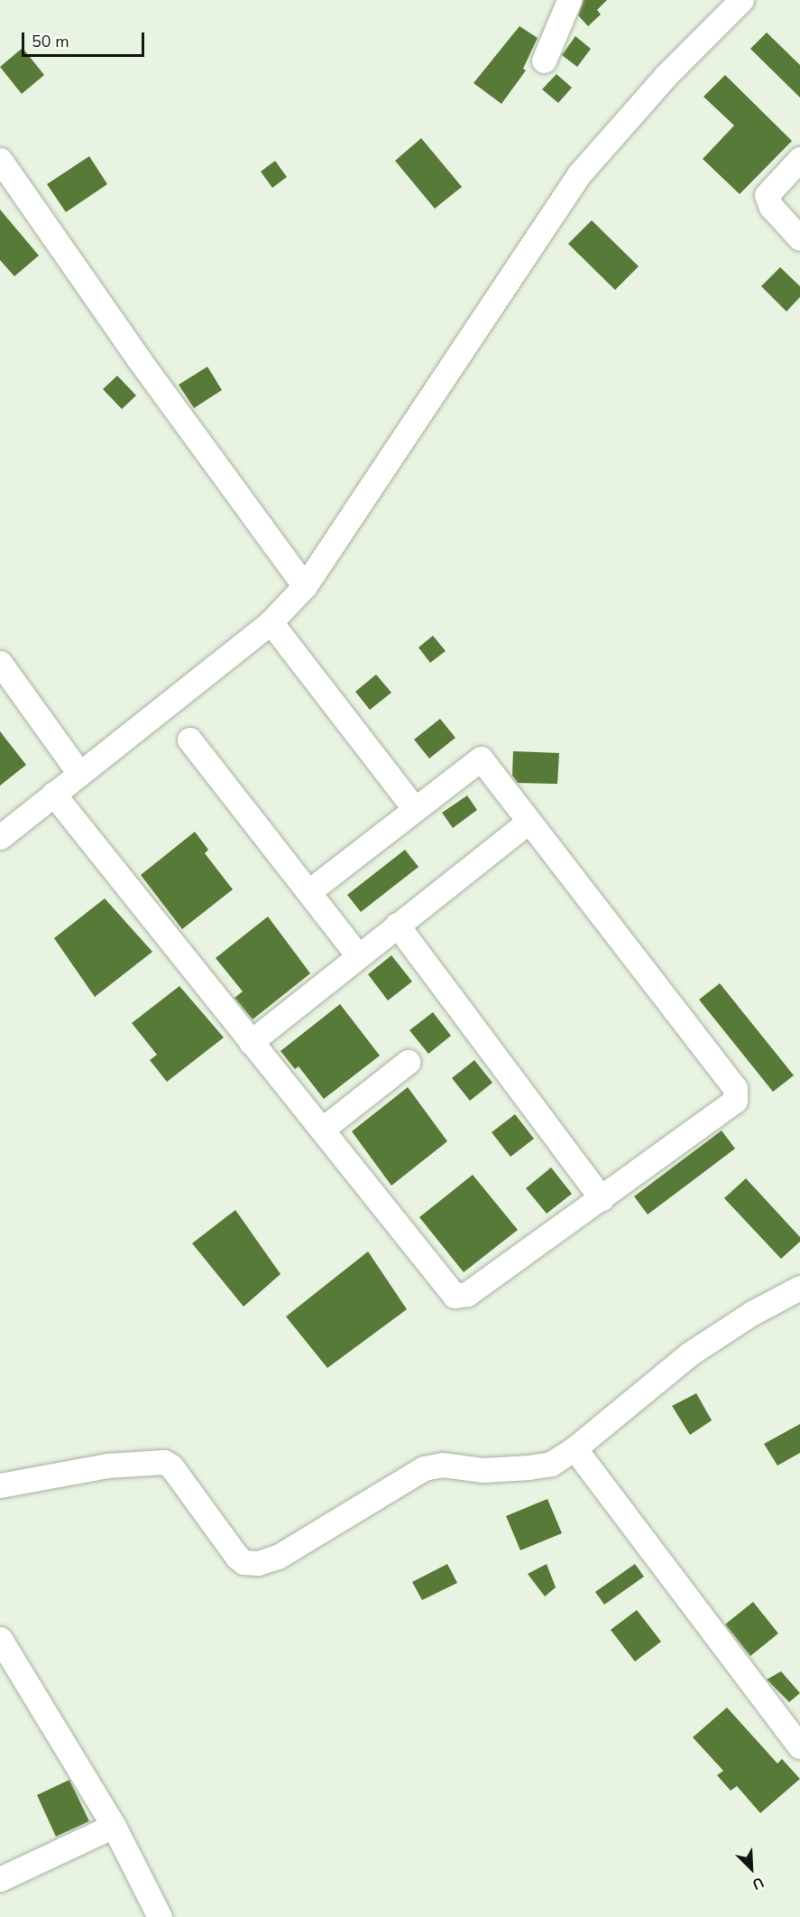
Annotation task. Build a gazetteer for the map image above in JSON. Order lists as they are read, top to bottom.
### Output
{
  "scale_bar": "50 m",
  "north": "bottom right"
}
